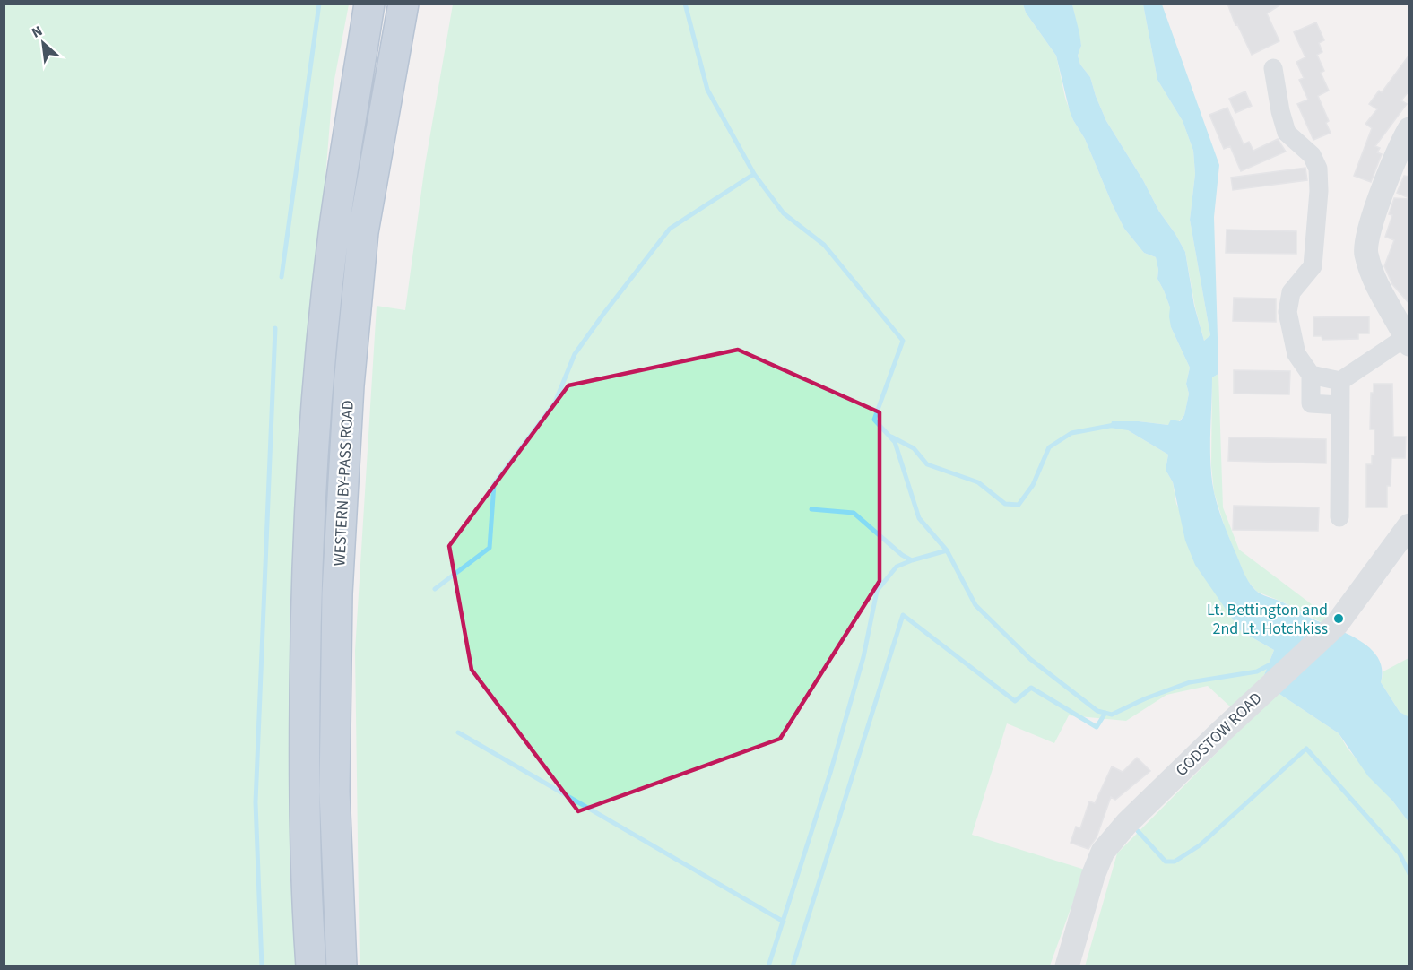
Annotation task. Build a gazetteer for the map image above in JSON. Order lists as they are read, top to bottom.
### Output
{
  "streets": {
    "highway": ["WESTERN BY-PASS ROAD"],
    "street": ["GODSTOW ROAD"]
  },
  "places": ["Lt. Bettington and 2nd Lt. Hotchkiss"],
  "north": "top left"
}
